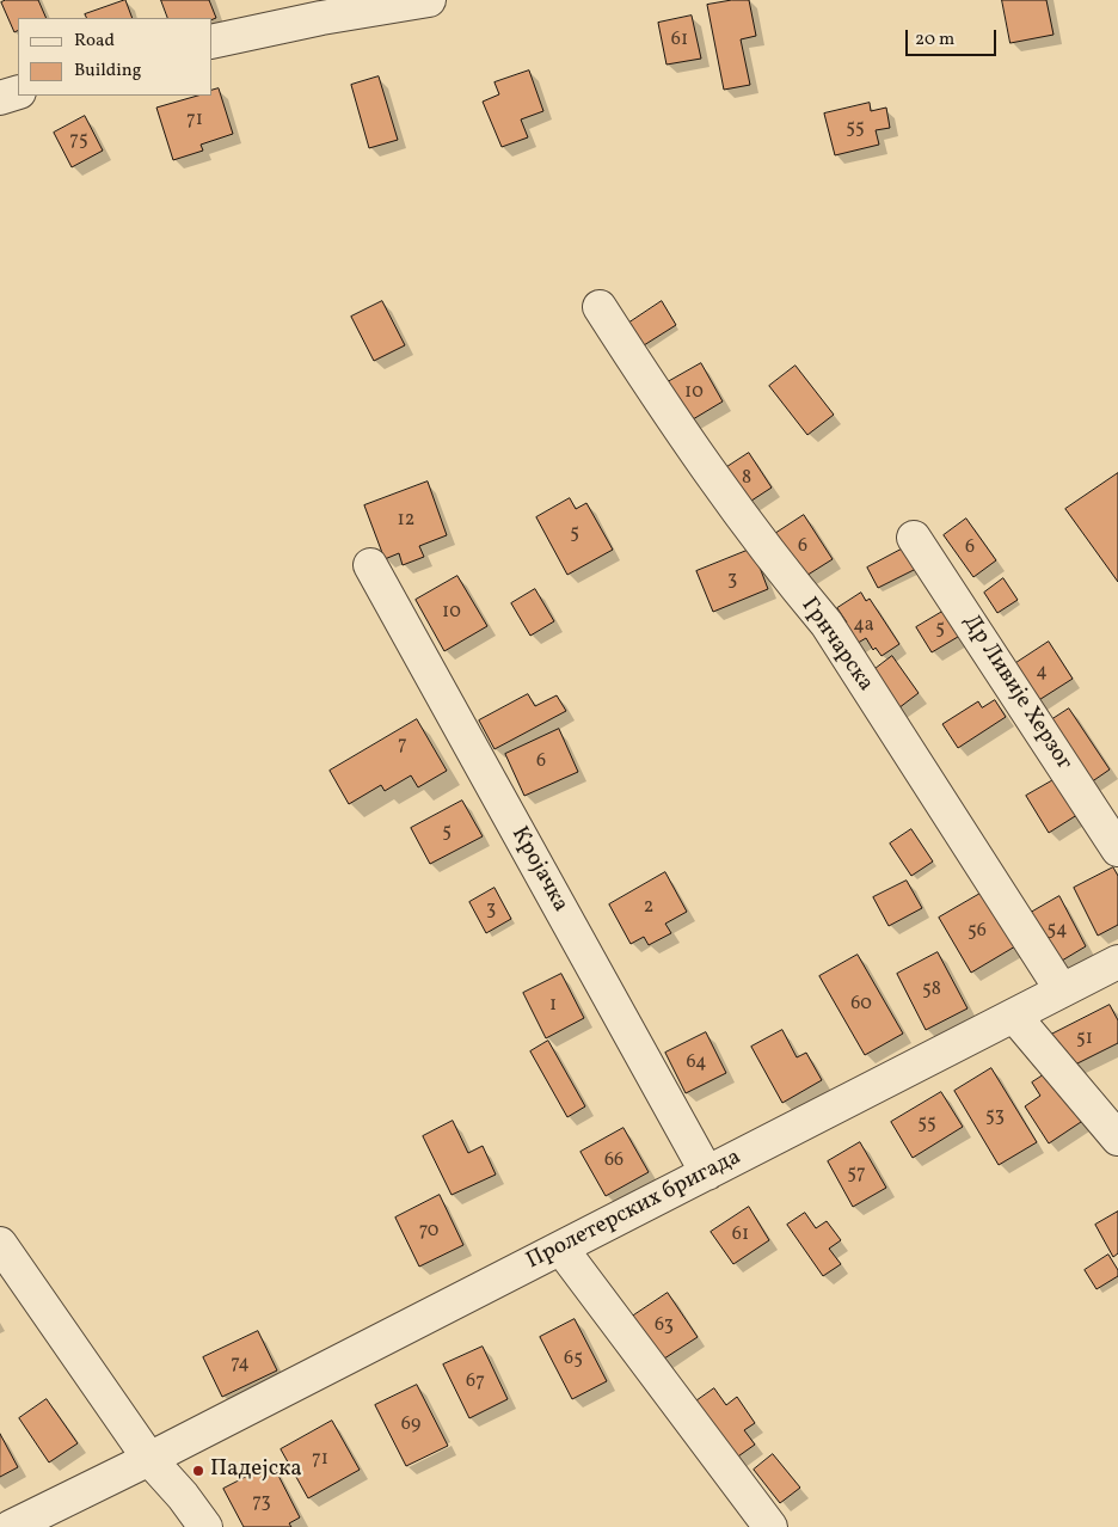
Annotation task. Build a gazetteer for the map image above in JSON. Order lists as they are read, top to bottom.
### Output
{
  "streets": {
    "street": [
      "Грнчарска",
      "Др Ливије Херзог",
      "Кројачка",
      "Пролетерских бригада"
    ]
  },
  "crossings": [
    ["Грнчарска", "Пролетерских бригада"],
    ["Кројачка", "Пролетерских бригада"]
  ],
  "places": ["Падејска"],
  "house_numbers": [
    "61",
    "71",
    "55",
    "75",
    "10",
    "8",
    "12",
    "5",
    "6",
    "6",
    "3",
    "10",
    "4a",
    "5",
    "4",
    "7",
    "6",
    "5",
    "2",
    "3",
    "54",
    "56",
    "58",
    "60",
    "1",
    "51",
    "64",
    "53",
    "55",
    "66",
    "57",
    "70",
    "61",
    "63",
    "65",
    "74",
    "67",
    "69",
    "71",
    "73"
  ],
  "legend": ["Road", "Building"],
  "scale_bar": "20 m"
}
